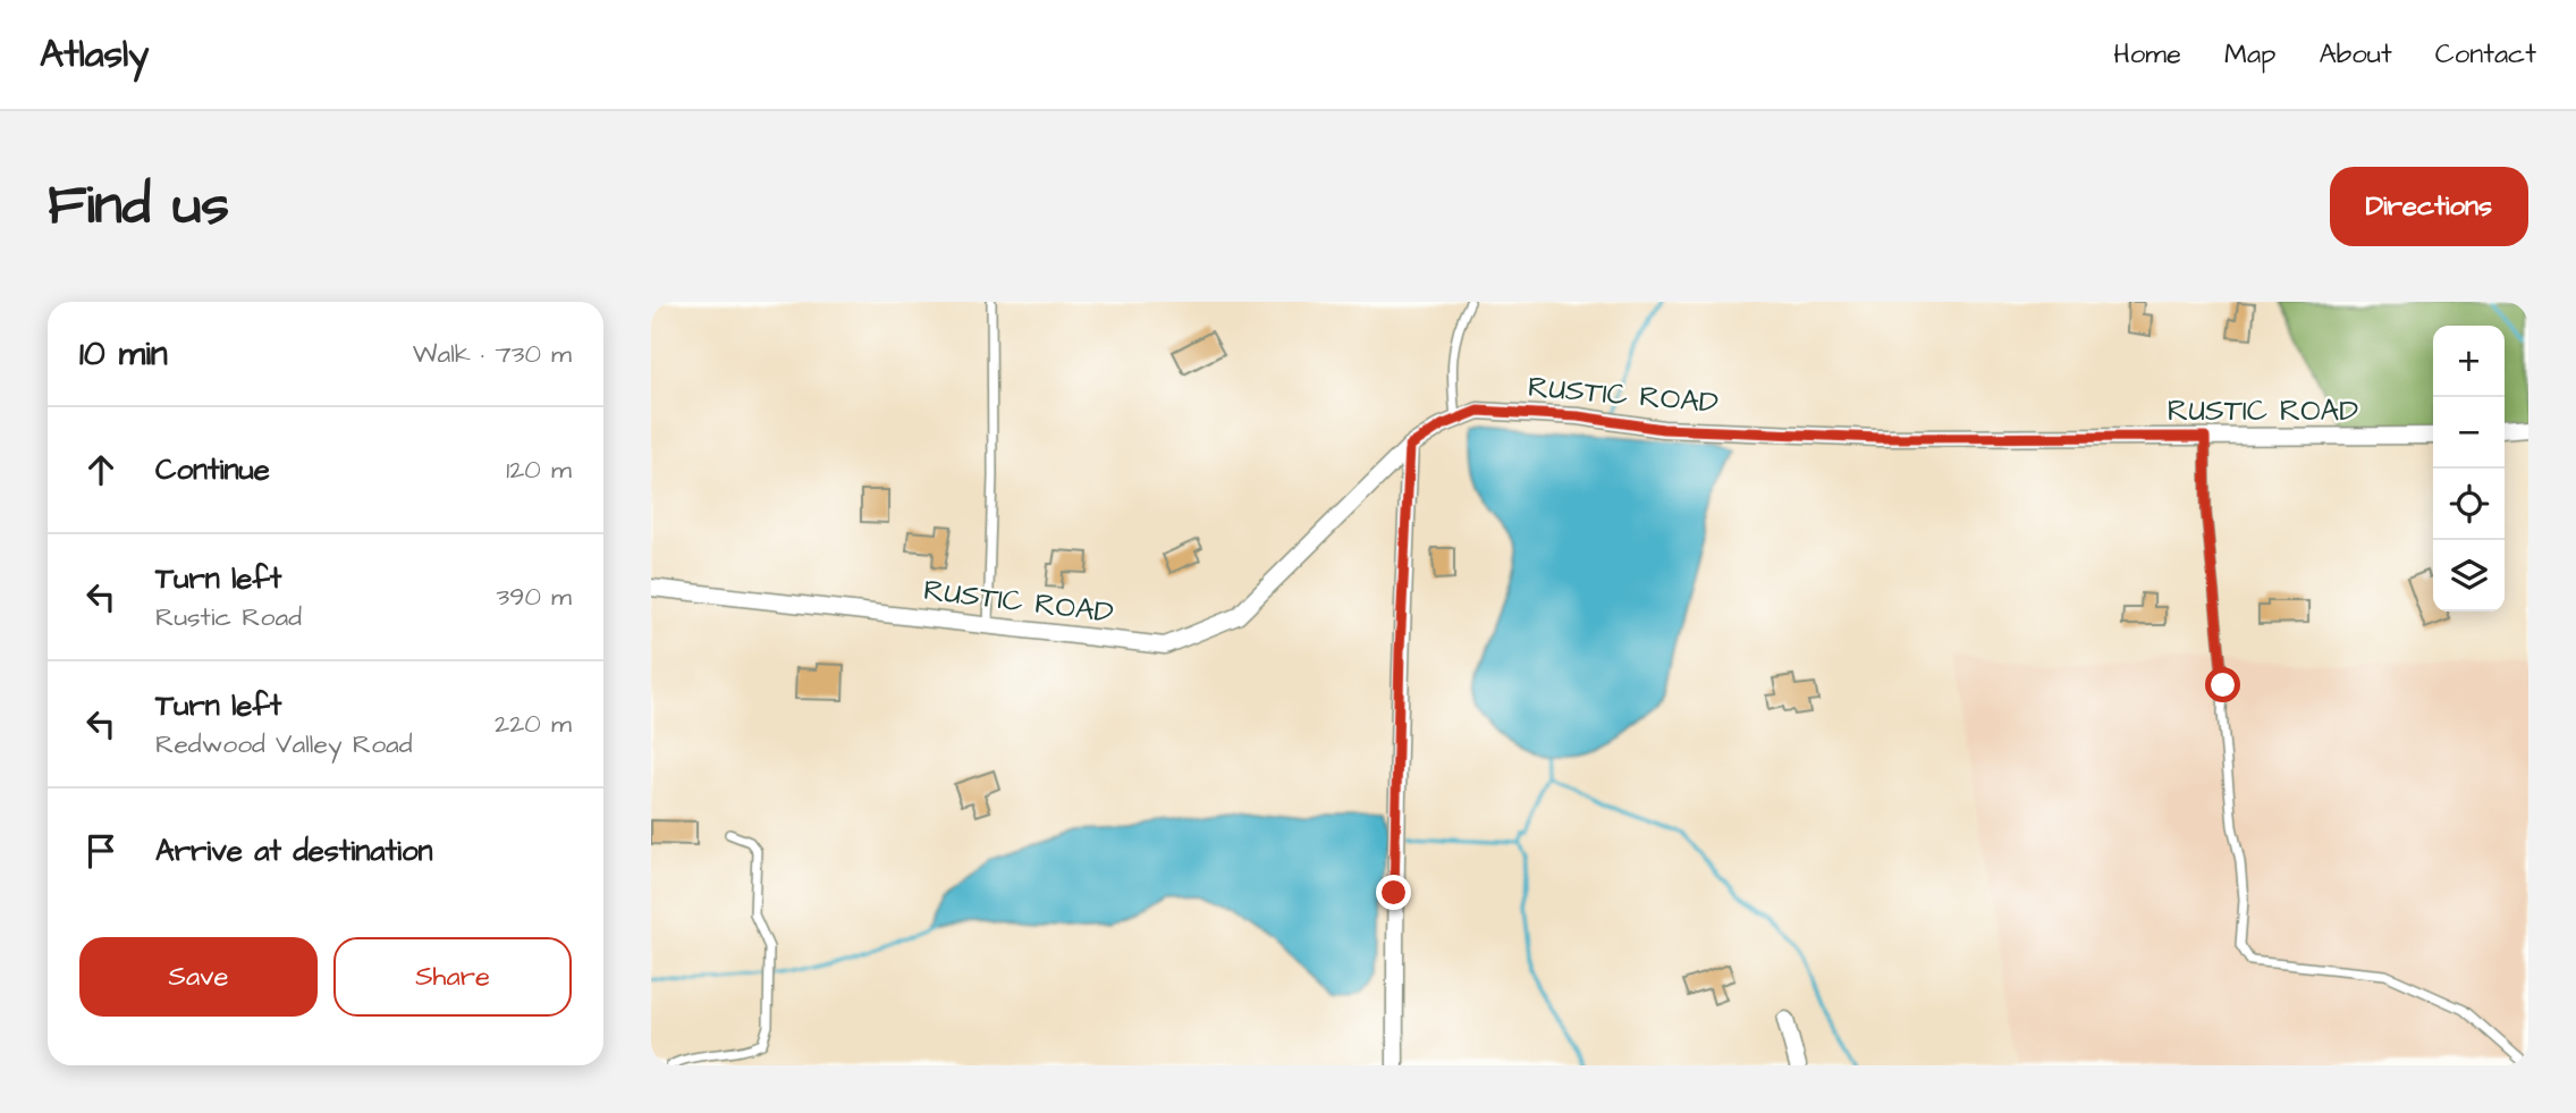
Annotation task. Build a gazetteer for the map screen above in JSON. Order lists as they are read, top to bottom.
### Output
{
  "streets": {
    "street": ["RUSTIC ROAD"]
  },
  "page": {
    "header": "Atlasly",
    "nav": [
      "Home",
      "Map",
      "About",
      "Contact"
    ],
    "buttons": [
      "Directions",
      ["Save", "Share"]
    ],
    "title": "Find us",
    "heading": ["10 min", "Walk · 730 m"],
    "map_buttons": ["+", "−"],
    "list": [
      ["Continue", "120 m"],
      ["Turn left", "Rustic Road", "390 m"],
      ["Turn left", "Redwood Valley Road", "220 m"],
      "Arrive at destination"
    ]
  }
}
